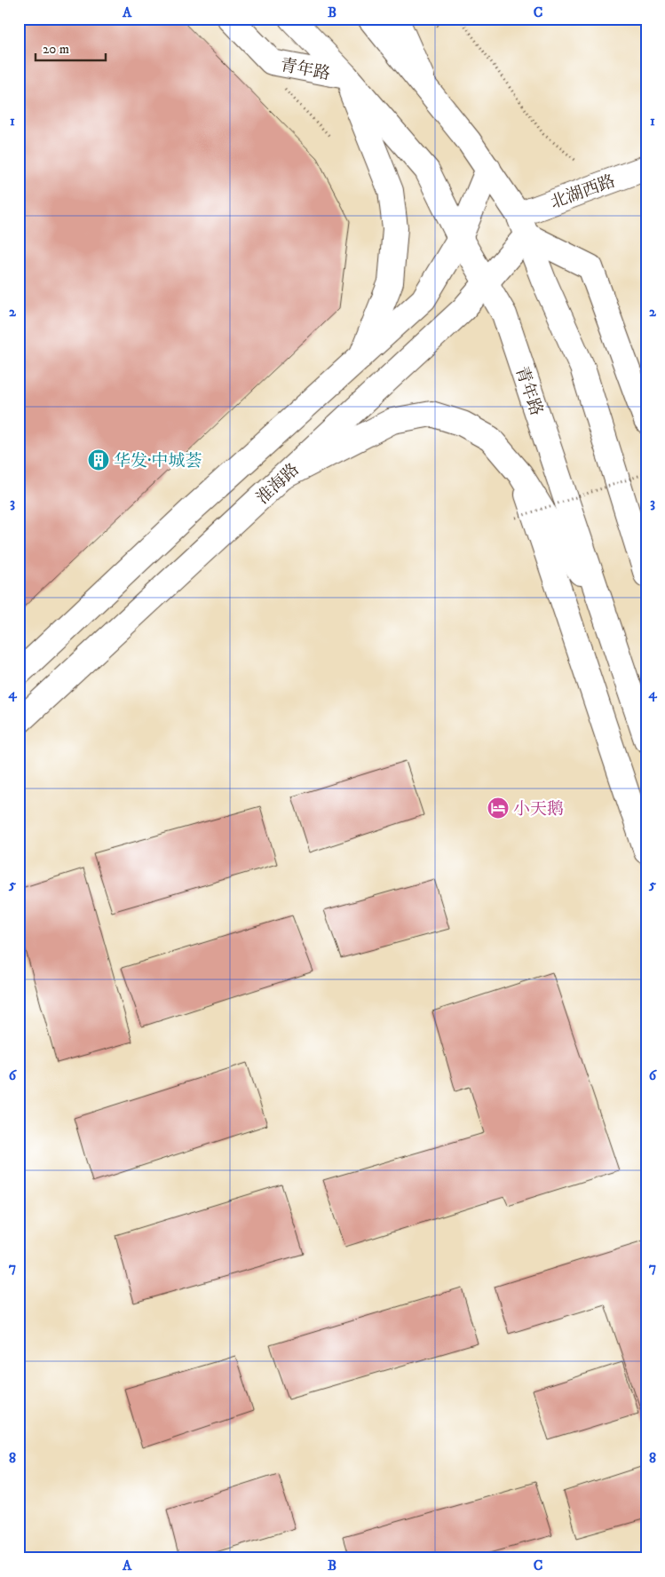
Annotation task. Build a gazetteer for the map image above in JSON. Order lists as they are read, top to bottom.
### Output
{
  "streets": {
    "main road": ["青年路", "北湖西路", "淮海路"]
  },
  "crossings": [
    ["青年路", "淮海路"],
    ["北湖西路", "淮海路"]
  ],
  "places": {
    "building": ["华发·中城荟"],
    "hotel": ["小天鹅"]
  },
  "scale_bar": "20 m",
  "grid": {
    "columns": ["A", "B", "C"],
    "rows": [
      "1",
      "2",
      "3",
      "4",
      "5",
      "6",
      "7",
      "8"
    ]
  }
}
